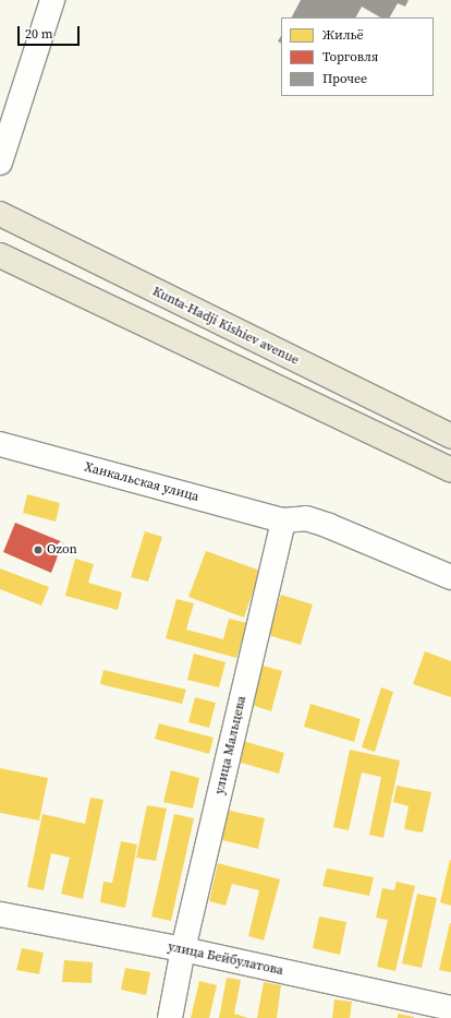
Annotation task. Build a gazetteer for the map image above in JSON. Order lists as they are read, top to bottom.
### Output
{
  "streets": {
    "main road": ["Kunta-Hadji Kishiev avenue"],
    "street": ["Ханкальская улица", "улица Мальцева", "улица Бейбулатова"]
  },
  "crossings": [
    ["Ханкальская улица", "улица Мальцева"],
    ["улица Мальцева", "улица Бейбулатова"]
  ],
  "places": ["Ozon"],
  "legend": ["Жильё", "Торговля", "Прочее"],
  "scale_bar": "20 m"
}
